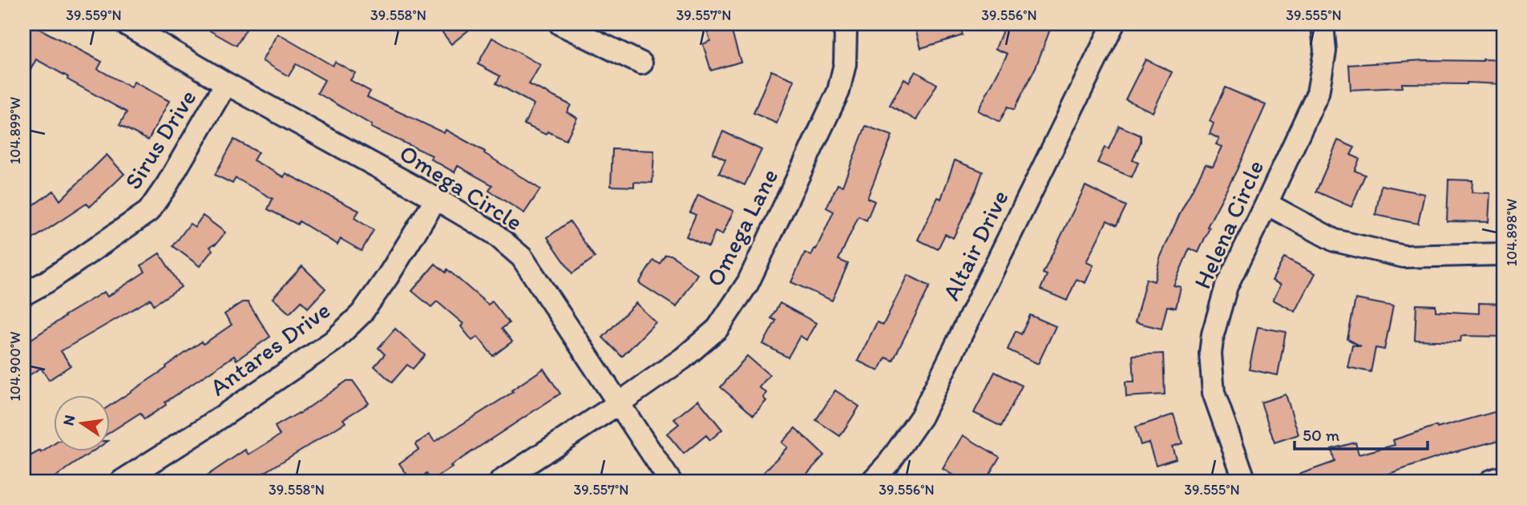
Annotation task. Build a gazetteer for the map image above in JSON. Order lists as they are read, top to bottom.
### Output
{
  "streets": {
    "street": [
      "Sirus Drive",
      "Omega Circle",
      "Helena Circle",
      "Omega Lane",
      "Altair Drive",
      "Antares Drive"
    ]
  },
  "crossings": [
    ["Sirus Drive", "Omega Circle"],
    ["Omega Circle", "Omega Lane"],
    ["Omega Circle", "Antares Drive"]
  ],
  "scale_bar": "50 m",
  "north": "left",
  "coordinates": [
    "39.559°N",
    "39.558°N",
    "39.557°N",
    "39.556°N",
    "39.555°N",
    "104.899°W",
    "104.898°W",
    "104.900°W"
  ]
}
